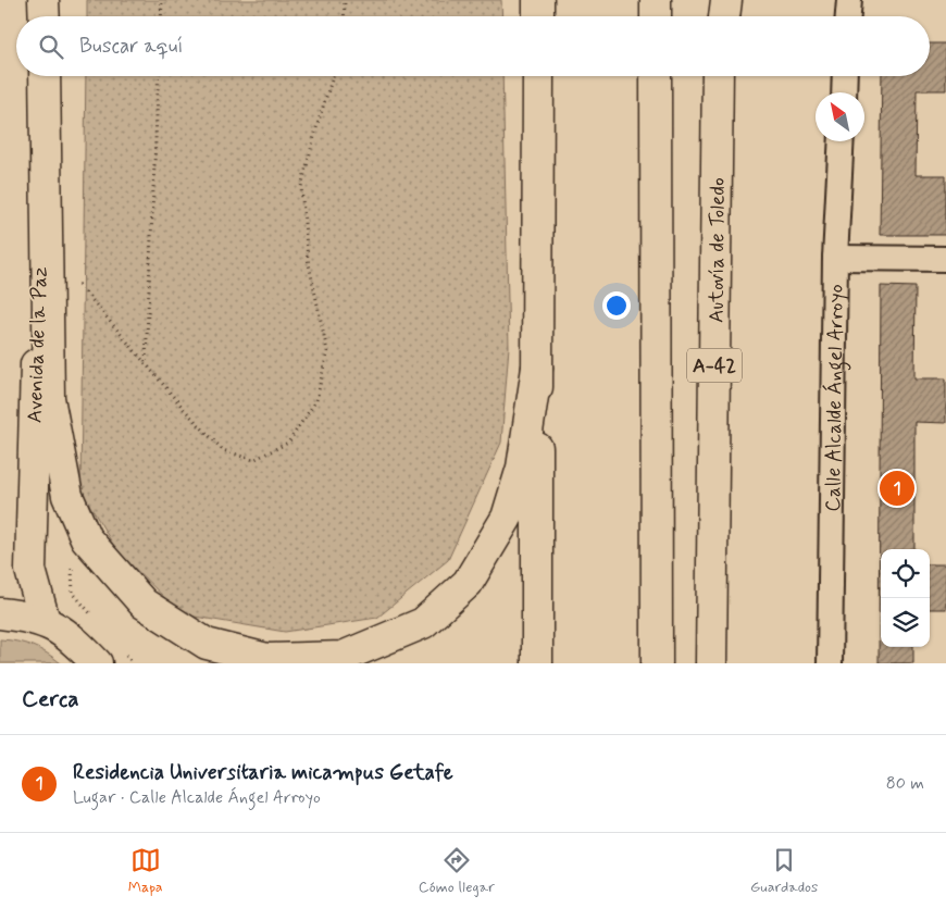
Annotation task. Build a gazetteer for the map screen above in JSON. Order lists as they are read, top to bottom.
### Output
{
  "streets": {
    "main road": ["Autovía de Toledo", "Avenida de la Paz", "A-42"],
    "street": ["Calle Alcalde Ángel Arroyo"]
  },
  "north": "top left",
  "page": {
    "search": "Buscar aquí",
    "pins": "1",
    "heading": "Cerca",
    "list": [
      {
        "mark": "1",
        "name": "Residencia Universitaria micampus Getafe",
        "note": "Lugar · Calle Alcalde Ángel Arroyo",
        "value": "80 m"
      }
    ],
    "nav": ["Mapa", "Cómo llegar", "Guardados"]
  }
}
